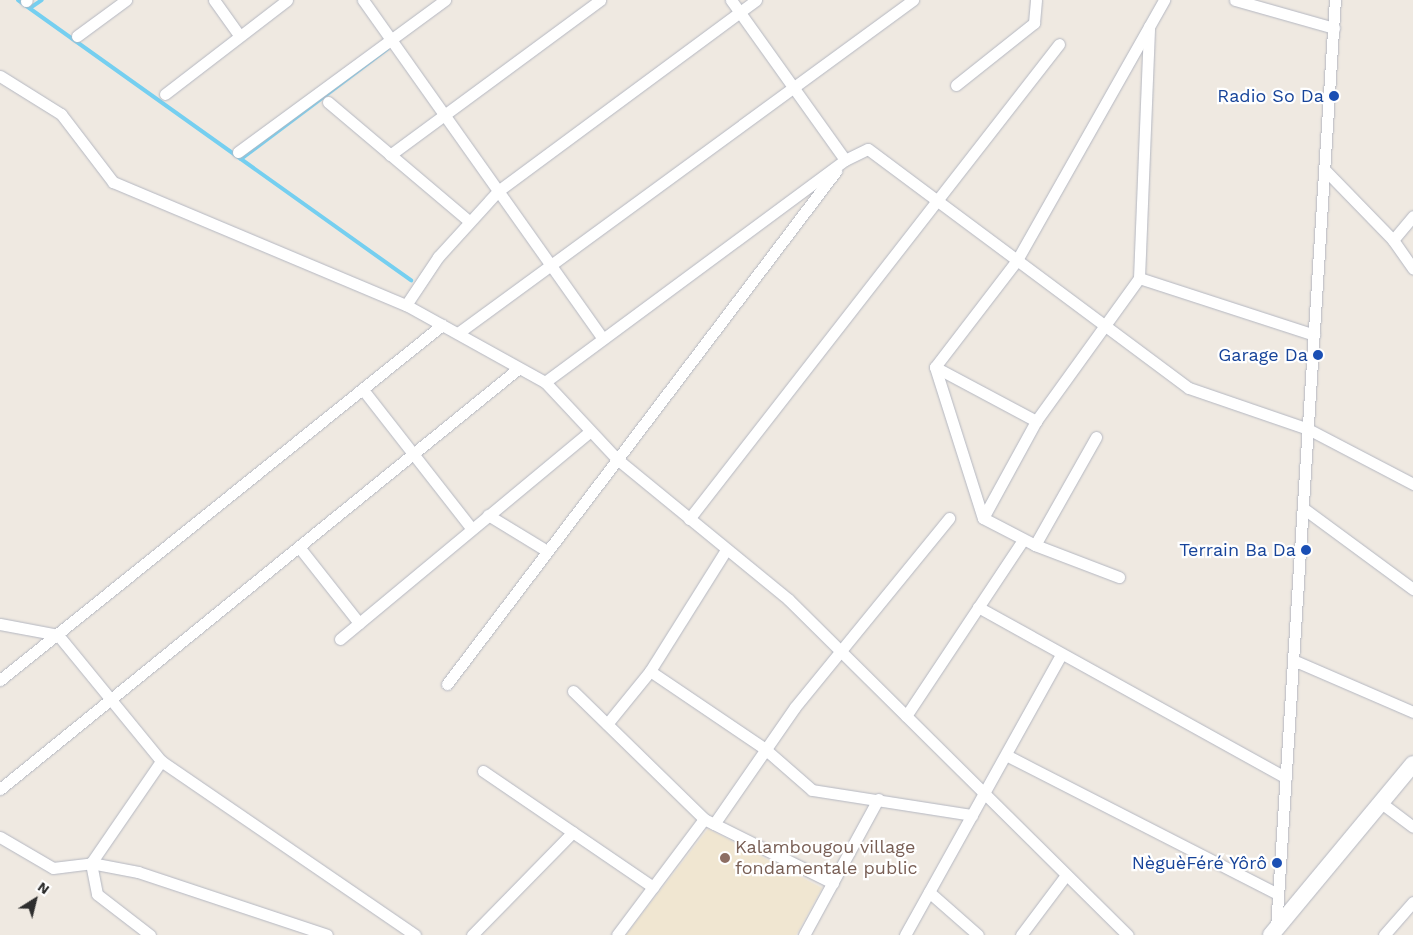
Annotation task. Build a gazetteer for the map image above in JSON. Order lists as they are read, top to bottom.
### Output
{
  "places": [
    "Radio So Da",
    "Garage Da",
    "Terrain Ba Da",
    "Kalambougou village fondamentale public",
    "NèguèFéré Yôrô"
  ],
  "north": "top right"
}
